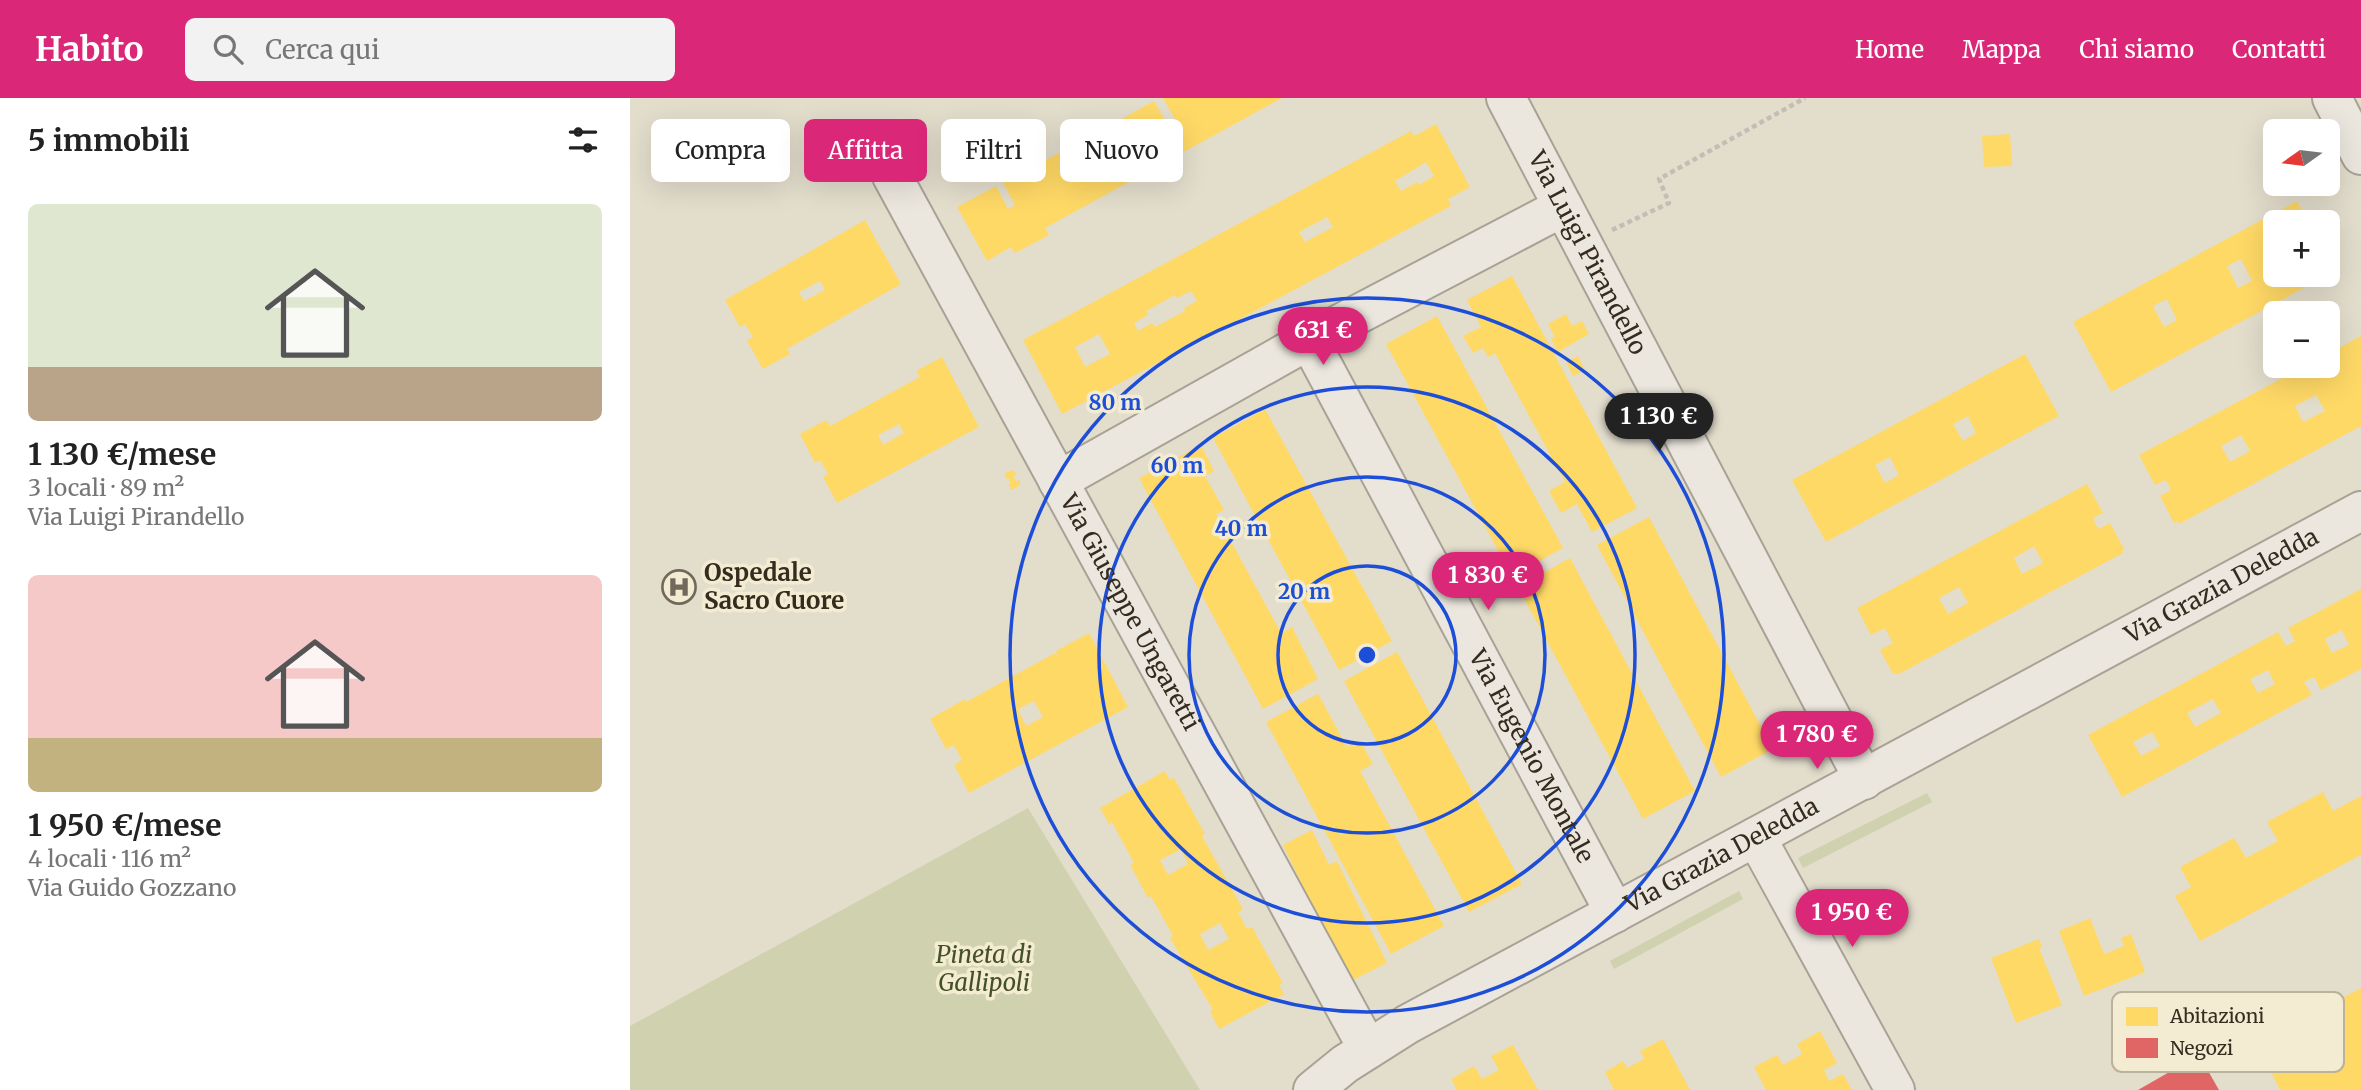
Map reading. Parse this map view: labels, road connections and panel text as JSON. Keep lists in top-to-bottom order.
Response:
{
  "streets": {
    "street": [
      "Via Luigi Pirandello",
      "Via Grazia Deledda",
      "Via Giuseppe Ungaretti",
      "Via Eugenio Montale"
    ]
  },
  "crossings": [
    ["Via Luigi Pirandello", "Via Grazia Deledda"],
    ["Via Grazia Deledda", "Via Giuseppe Ungaretti"],
    ["Via Grazia Deledda", "Via Eugenio Montale"]
  ],
  "parks": ["Pineta di Gallipoli"],
  "places": {
    "hospital": ["Ospedale Sacro Cuore"]
  },
  "legend": ["Abitazioni", "Negozi"],
  "north": "left",
  "page": {
    "header": "Habito",
    "search": "Cerca qui",
    "nav": [
      "Home",
      "Mappa",
      "Chi siamo",
      "Contatti"
    ],
    "heading": "5 immobili",
    "map_buttons": ["+", "−"],
    "chip": [
      "Compra",
      "Affitta",
      "Filtri",
      "Nuovo"
    ],
    "list": [
      {
        "name": "1 130 €/mese",
        "note": "3 locali · 89 m² · Via Luigi Pirandello"
      },
      {
        "name": "1 950 €/mese",
        "note": "4 locali · 116 m² · Via Guido Gozzano"
      }
    ],
    "price": [
      "631 €",
      "1 130 €",
      "1 830 €",
      "1 780 €",
      "1 950 €"
    ]
  },
  "rings": [
    "80 m",
    "60 m",
    "40 m",
    "20 m"
  ]
}
